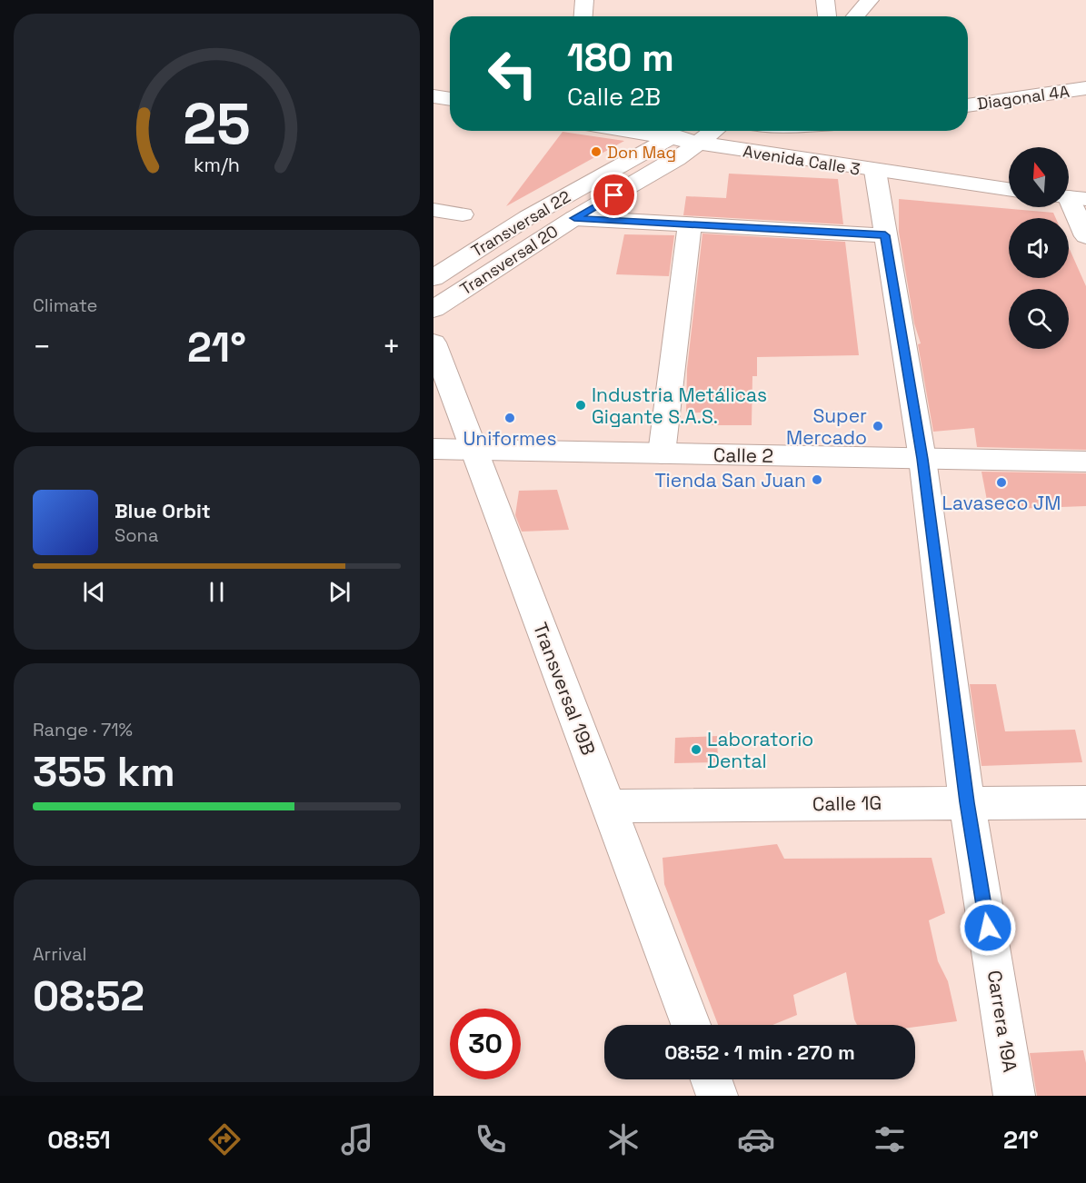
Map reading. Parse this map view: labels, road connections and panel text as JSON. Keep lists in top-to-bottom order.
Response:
{
  "streets": {
    "street": [
      "Diagonal 4A",
      "Avenida Calle 3",
      "Transversal 22",
      "Transversal 20",
      "Calle 2",
      "Transversal 19B",
      "Calle 1G",
      "Carrera 19A"
    ]
  },
  "crossings": [
    ["Avenida Calle 3", "Transversal 22"],
    ["Avenida Calle 3", "Transversal 20"],
    ["Avenida Calle 3", "Carrera 19A"],
    ["Calle 2", "Transversal 19B"],
    ["Calle 2", "Carrera 19A"],
    ["Transversal 19B", "Calle 1G"],
    ["Calle 1G", "Carrera 19A"]
  ],
  "places": [
    "Don Mag",
    "Industria Metálicas Gigante S.A.S.",
    "Uniformes",
    "Super Mercado",
    "Tienda San Juan",
    "Lavaseco JM",
    "Laboratorio Dental"
  ],
  "north": "top",
  "page": {
    "turn": ["180 m", "Calle 2B"],
    "tile": [
      "Climate",
      ["Range · 71%", "355 km"],
      ["Arrival", "08:52"]
    ],
    "heat": ["−", "21°", "+"],
    "song": ["Blue Orbit", "Sona"],
    "limit": "30",
    "trip": "08:52 · 1 min · 270 m",
    "tabs": ["08:51", "21°"],
    "gauge": ["25", "km/h"]
  }
}
